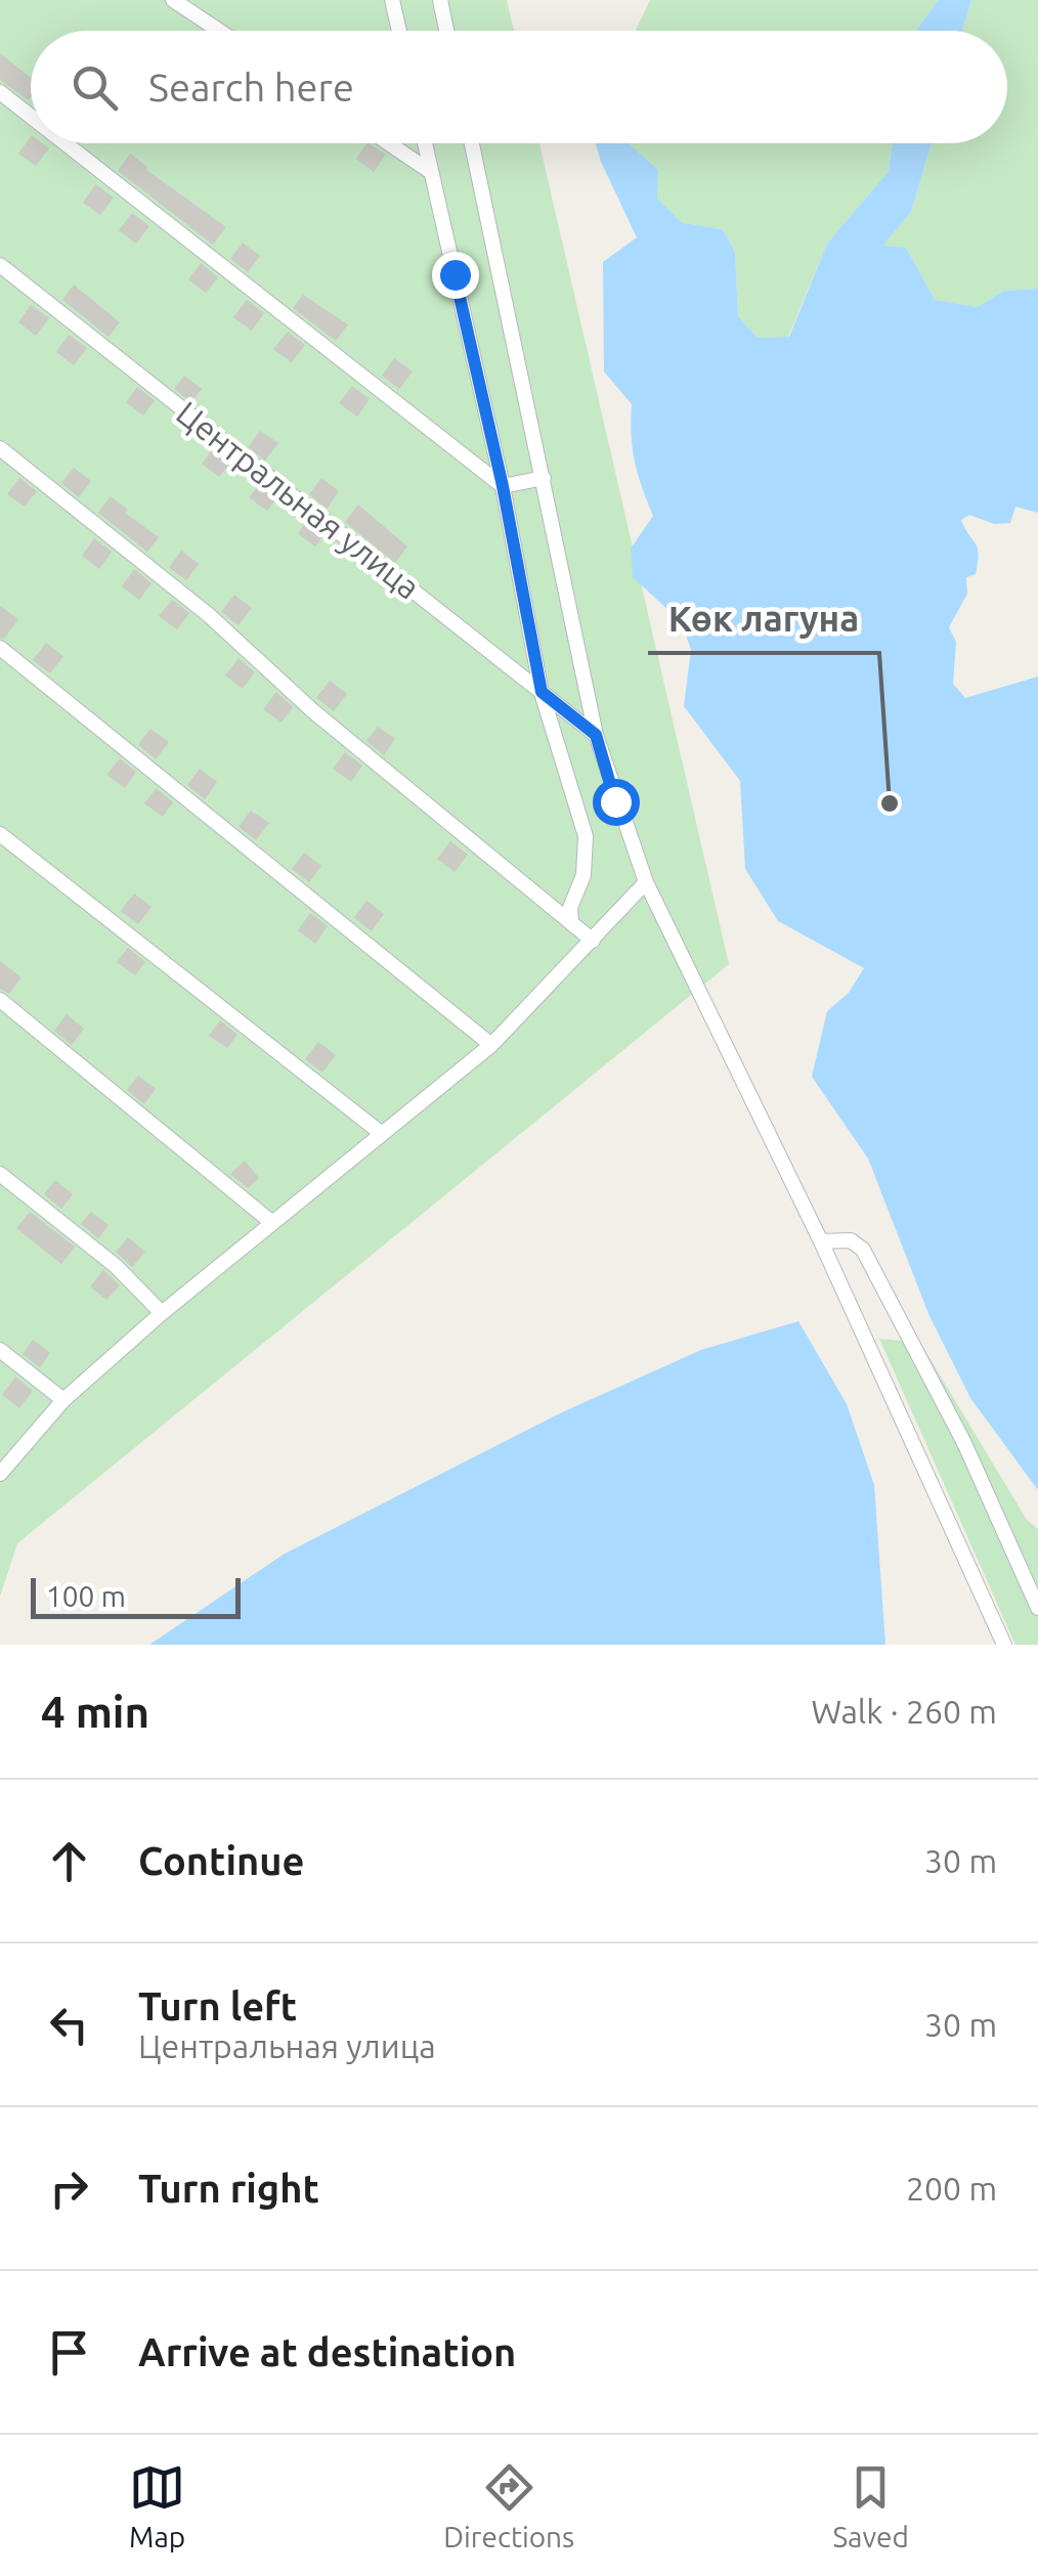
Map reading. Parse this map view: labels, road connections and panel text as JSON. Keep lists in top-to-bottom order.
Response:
{
  "streets": {
    "street": ["Центральная улица"]
  },
  "places": ["Көк лагуна"],
  "scale_bar": "100 m",
  "page": {
    "search": "Search here",
    "scale": "100 m",
    "heading": ["4 min", "Walk · 260 m"],
    "list": [
      ["Continue", "30 m"],
      ["Turn left", "Центральная улица", "30 m"],
      ["Turn right", "200 m"],
      "Arrive at destination"
    ],
    "nav": ["Map", "Directions", "Saved"]
  }
}
